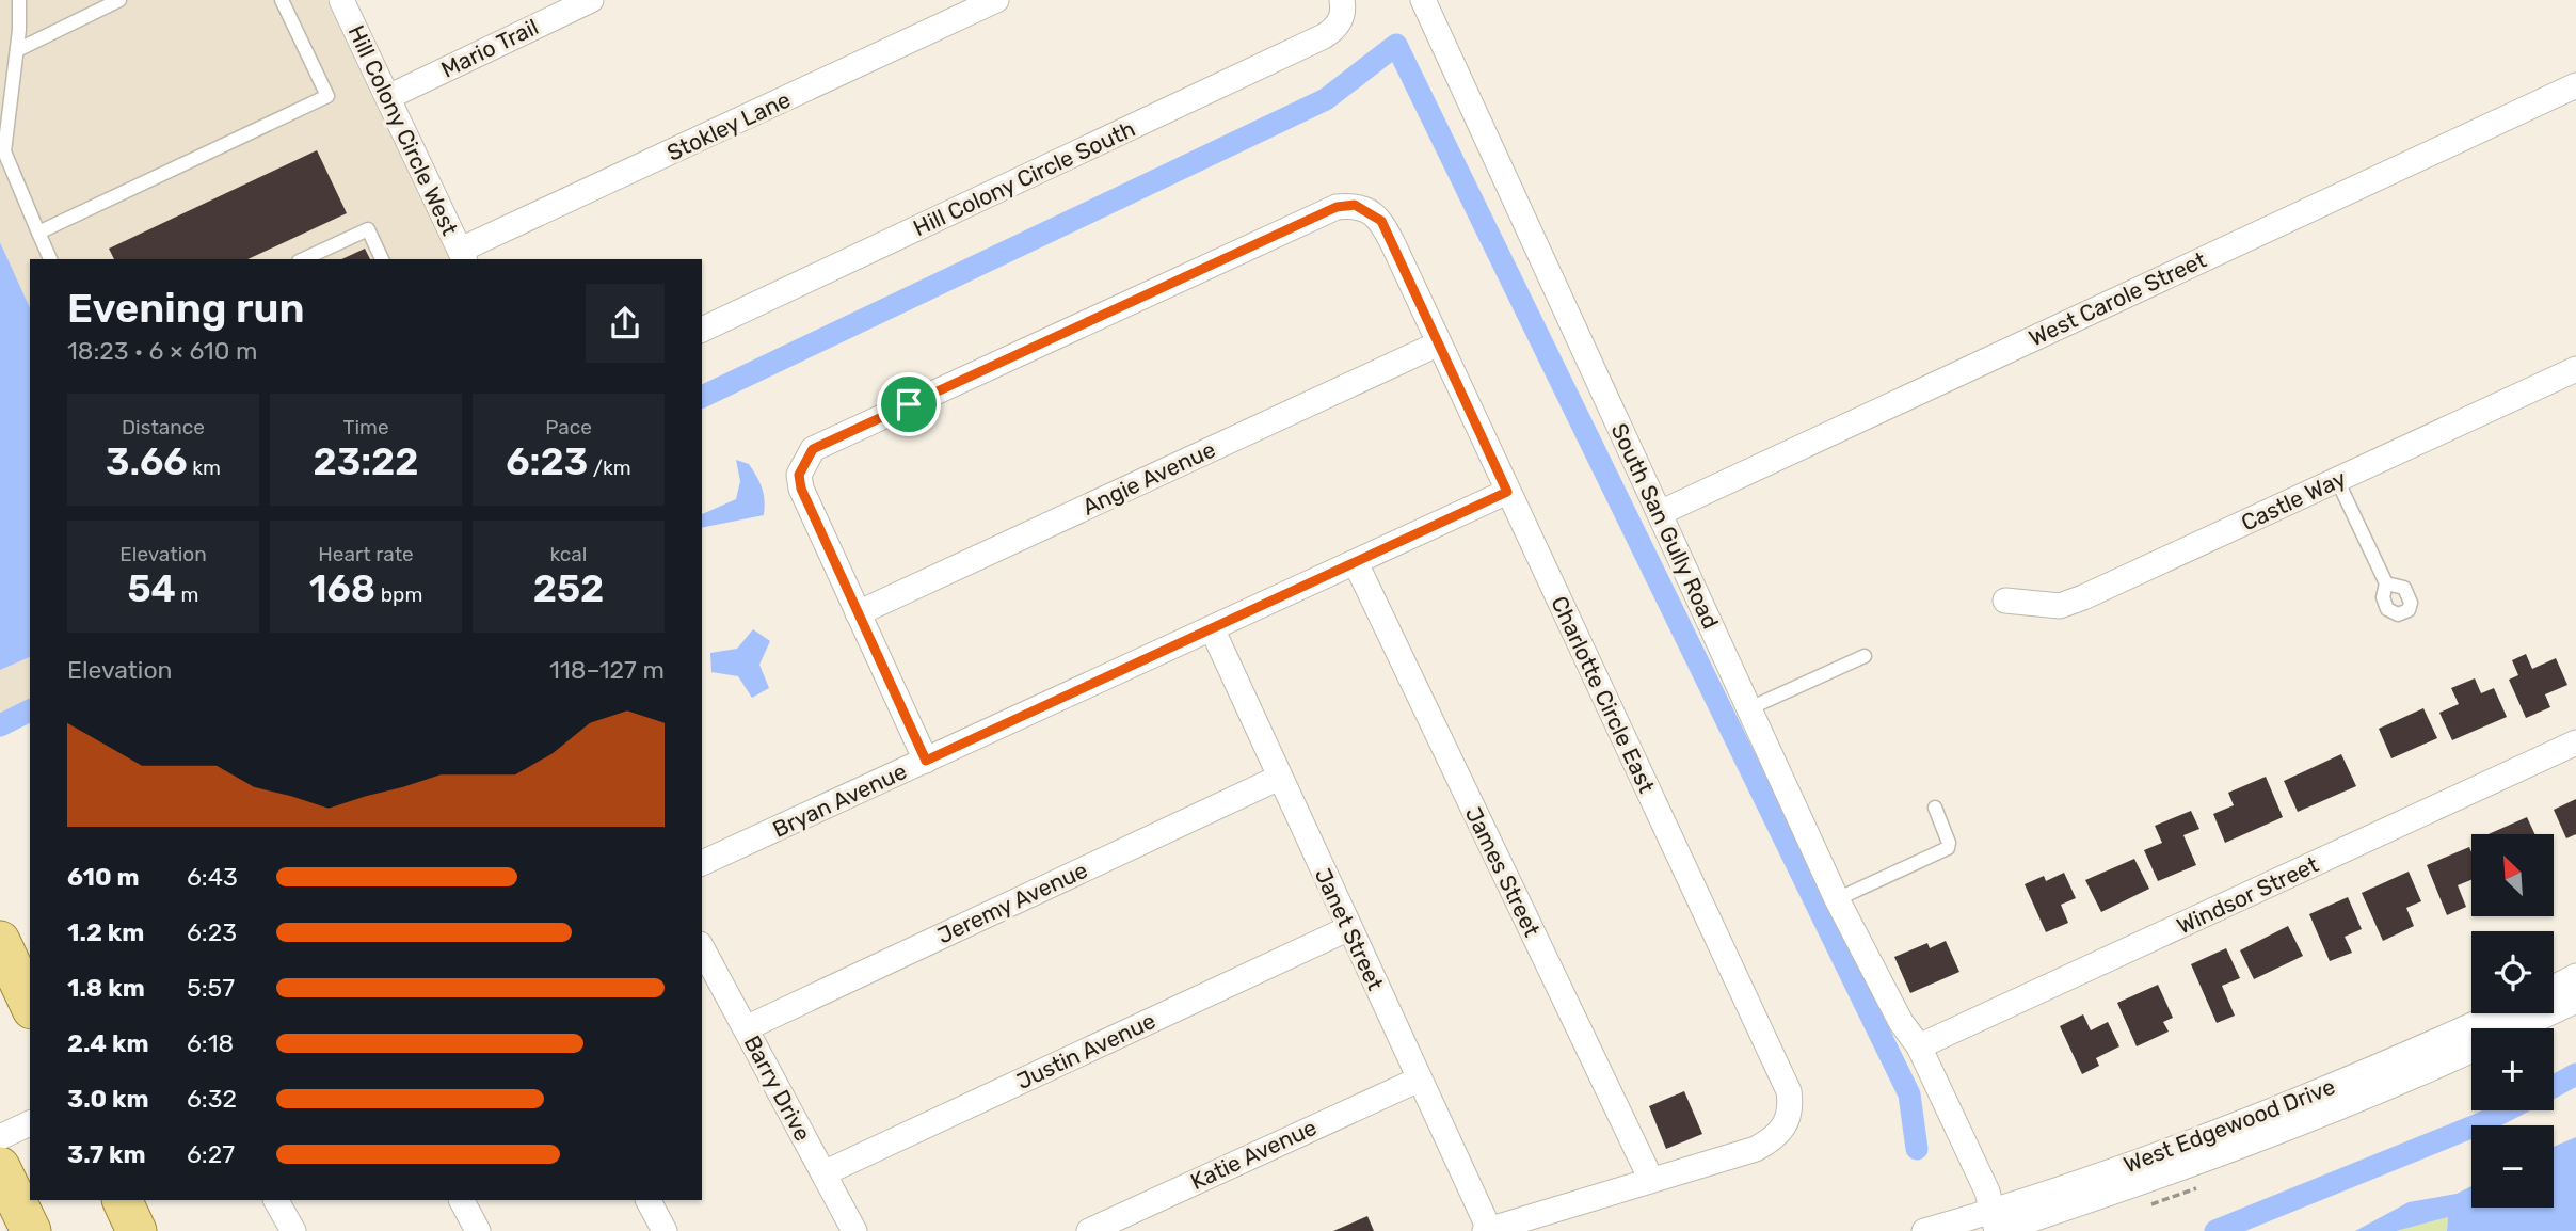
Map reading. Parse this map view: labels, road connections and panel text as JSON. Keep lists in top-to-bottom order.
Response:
{
  "streets": {
    "street": [
      "Mario Trail",
      "Stokley Lane",
      "Hill Colony Circle West",
      "Hill Colony Circle South",
      "West Carole Street",
      "Angie Avenue",
      "Castle Way",
      "South San Gully Road",
      "Charlotte Circle East",
      "Bryan Avenue",
      "James Street",
      "Windsor Street",
      "Jeremy Avenue",
      "Janet Street",
      "Justin Avenue",
      "Barry Drive",
      "West Edgewood Drive",
      "Katie Avenue"
    ]
  },
  "crossings": [
    ["Mario Trail", "Hill Colony Circle West"],
    ["Stokley Lane", "Hill Colony Circle West"],
    ["West Carole Street", "South San Gully Road"],
    ["Angie Avenue", "Charlotte Circle East"],
    ["South San Gully Road", "Windsor Street"],
    ["South San Gully Road", "West Edgewood Drive"],
    ["Charlotte Circle East", "Bryan Avenue"],
    ["Charlotte Circle East", "James Street"],
    ["Bryan Avenue", "James Street"],
    ["Bryan Avenue", "Janet Street"],
    ["Jeremy Avenue", "Janet Street"],
    ["Jeremy Avenue", "Barry Drive"],
    ["Janet Street", "Justin Avenue"],
    ["Janet Street", "Katie Avenue"],
    ["Justin Avenue", "Barry Drive"]
  ],
  "north": "top left",
  "page": {
    "heading": ["Evening run", "18:23 · 6 × 610 m"],
    "stats": [
      ["Distance", "3.66 km"],
      ["Time", "23:22"],
      ["Pace", "6:23 /km"],
      ["Elevation", "54 m"],
      ["Heart rate", "168 bpm"],
      ["kcal", "252"]
    ],
    "chart": ["Elevation", "118–127 m"],
    "map_buttons": ["+", "−"],
    "list": [
      {
        "name": "610 m",
        "note": "6:43"
      },
      {
        "name": "1.2 km",
        "note": "6:23"
      },
      {
        "name": "1.8 km",
        "note": "5:57"
      },
      {
        "name": "2.4 km",
        "note": "6:18"
      },
      {
        "name": "3.0 km",
        "note": "6:32"
      },
      {
        "name": "3.7 km",
        "note": "6:27"
      }
    ]
  }
}
